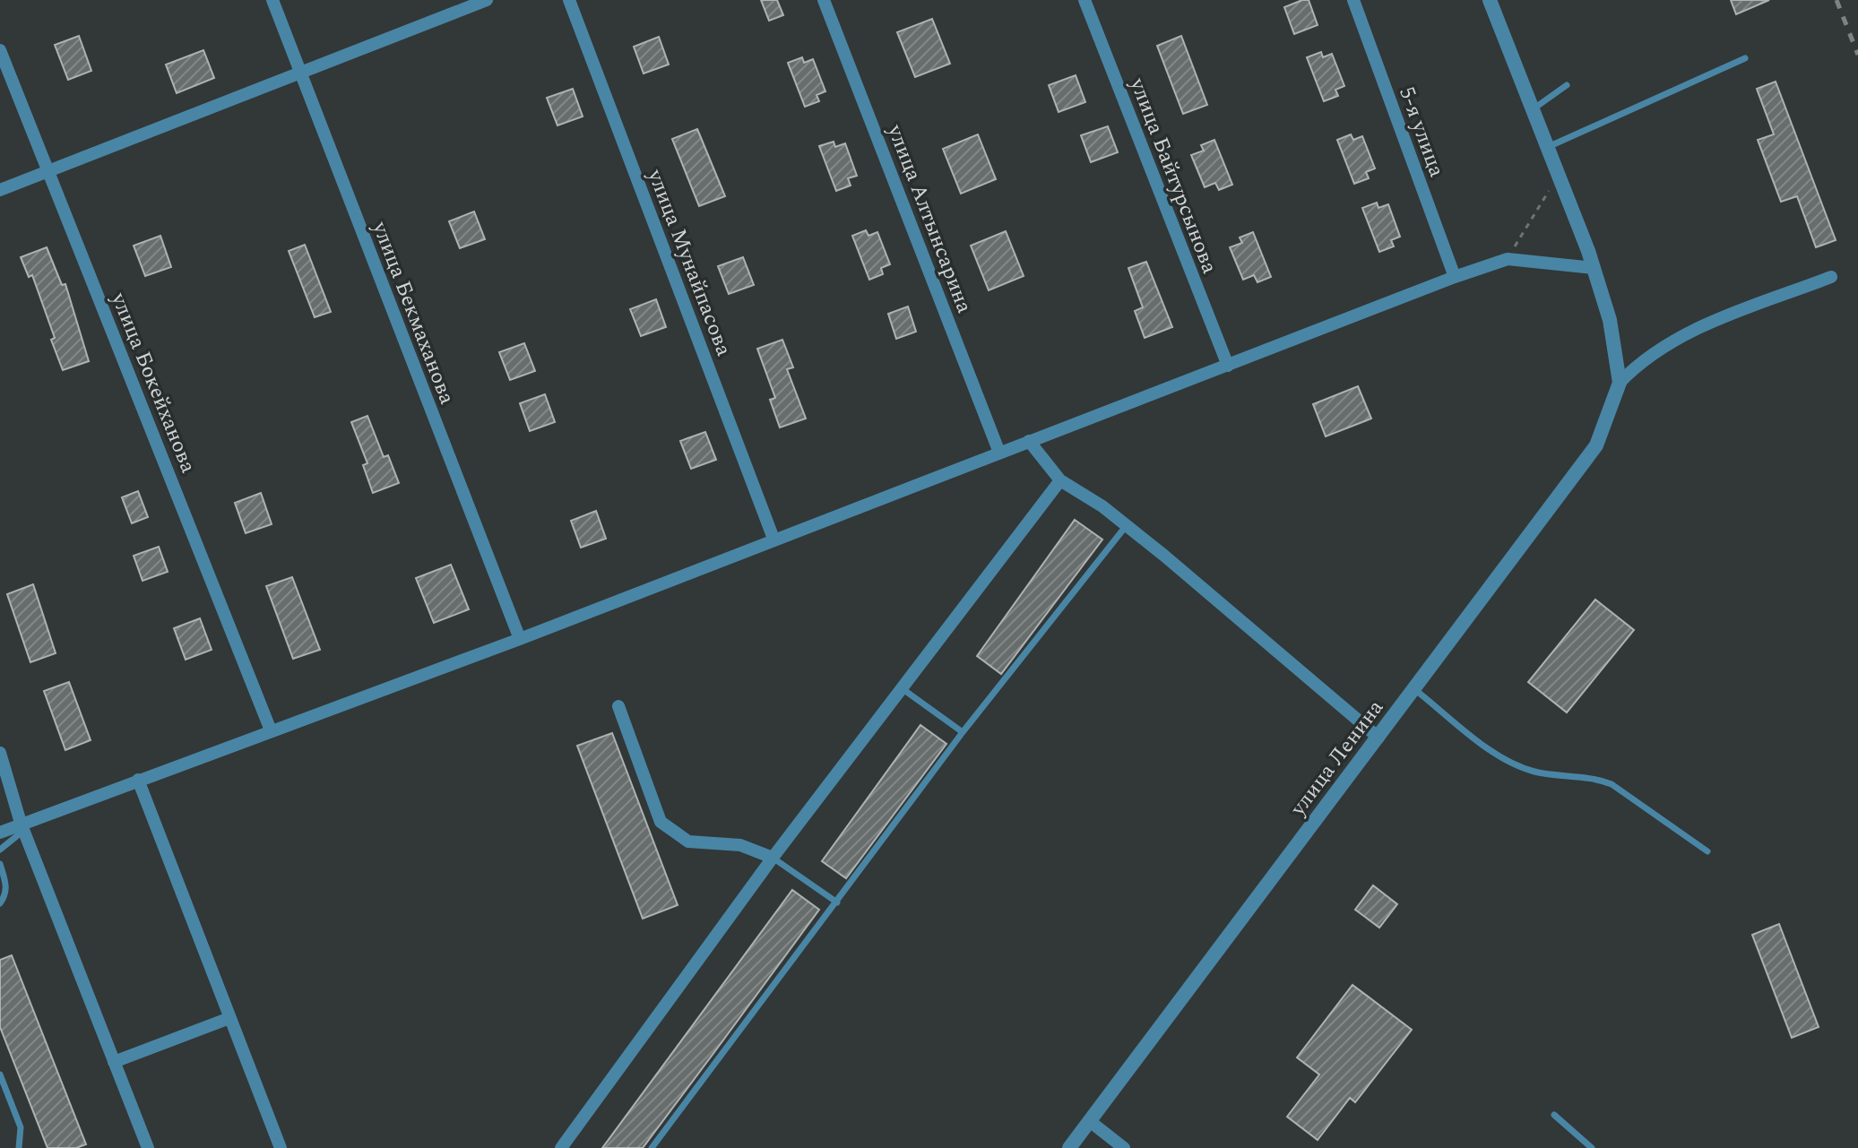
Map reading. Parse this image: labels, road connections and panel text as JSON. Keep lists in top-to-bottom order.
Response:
{
  "streets": {
    "street": [
      "5-я улица",
      "улица Байтурсынова",
      "улица Алтынсарина",
      "улица Мунайпасова",
      "улица Бекмаханова",
      "улица Бокейханова",
      "улица Ленина"
    ]
  }
}
